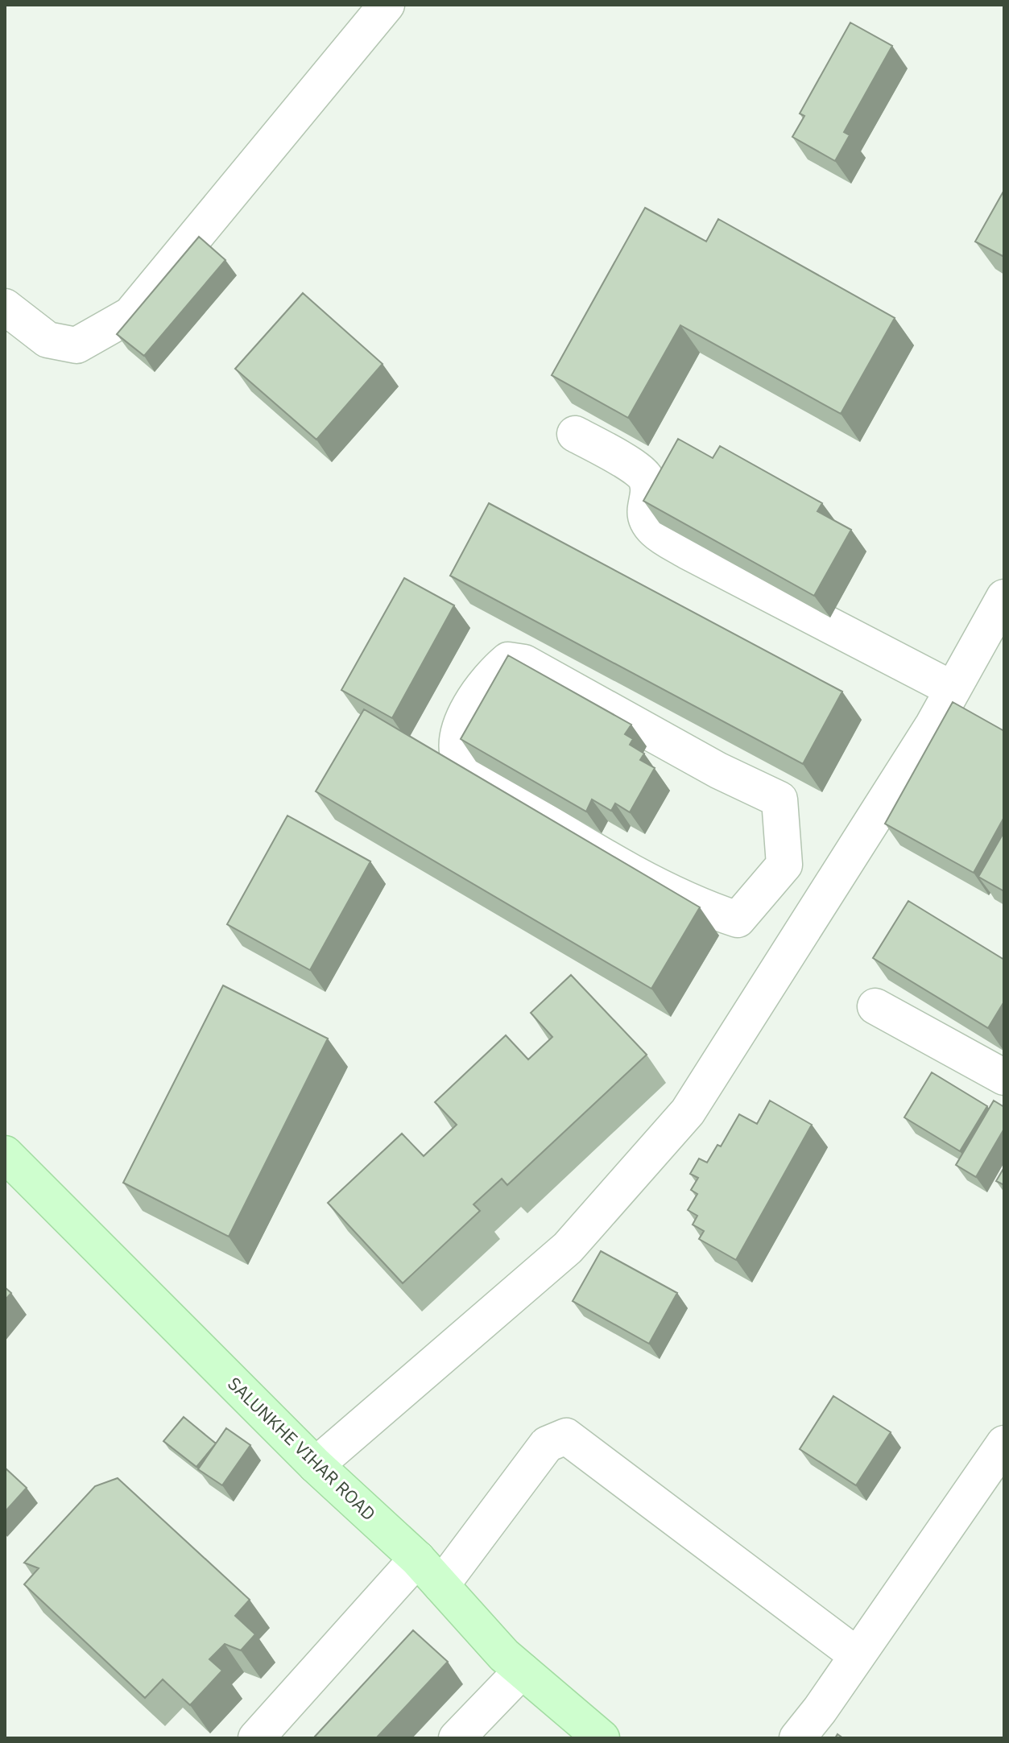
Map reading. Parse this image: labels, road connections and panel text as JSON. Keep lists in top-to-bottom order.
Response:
{
  "streets": {
    "street": ["SALUNKHE VIHAR ROAD"]
  }
}
